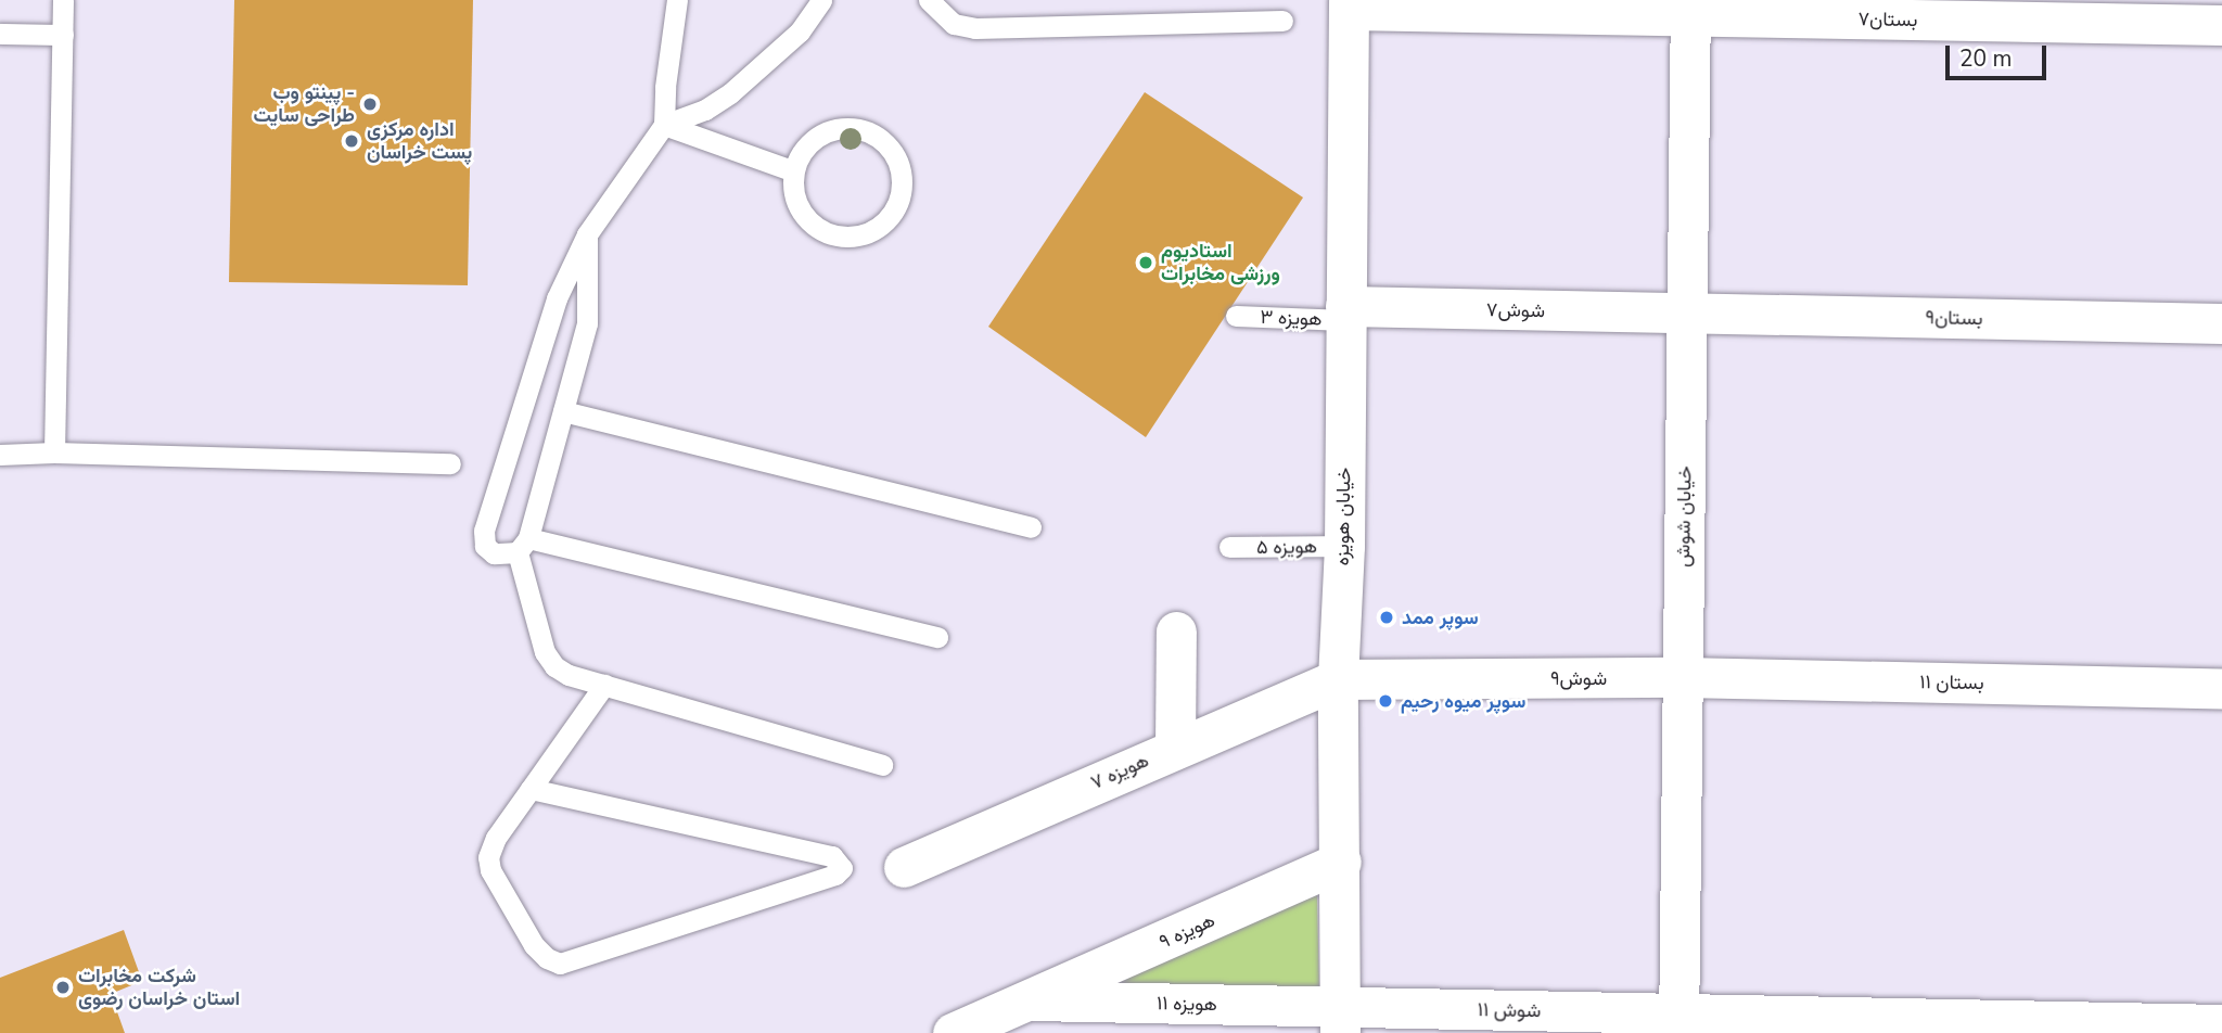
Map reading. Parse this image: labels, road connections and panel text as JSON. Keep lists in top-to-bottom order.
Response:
{
  "streets": {
    "street": [
      "بستان۷",
      "شوش۷",
      "بستان۹",
      "خیابان هویزه",
      "خیابان شوش",
      "شوش۹",
      "بستان ۱۱",
      "هویزه ۷",
      "هویزه ۹",
      "هویزه ۱۱",
      "شوش ۱۱"
    ],
    "lane": ["هویزه ۳", "هویزه ۵"]
  },
  "crossings": [
    ["بستان۷", "خیابان هویزه"],
    ["بستان۷", "خیابان شوش"],
    ["شوش۷", "هویزه ۳"],
    ["شوش۷", "بستان۹"],
    ["شوش۷", "خیابان هویزه"],
    ["شوش۷", "خیابان شوش"],
    ["هویزه ۳", "خیابان هویزه"],
    ["بستان۹", "خیابان شوش"],
    ["خیابان هویزه", "هویزه ۵"],
    ["خیابان هویزه", "شوش۹"],
    ["خیابان هویزه", "هویزه ۷"],
    ["خیابان هویزه", "هویزه ۹"],
    ["خیابان هویزه", "هویزه ۱۱"],
    ["خیابان هویزه", "شوش ۱۱"],
    ["خیابان شوش", "شوش۹"],
    ["خیابان شوش", "بستان ۱۱"],
    ["خیابان شوش", "شوش ۱۱"],
    ["شوش۹", "بستان ۱۱"],
    ["شوش۹", "هویزه ۷"],
    ["هویزه ۹", "هویزه ۱۱"],
    ["هویزه ۱۱", "شوش ۱۱"]
  ],
  "places": [
    "پینتو وب - طراحی سایت",
    "اداره مرکزی پست خراسان",
    "استادیوم ورزشی مخابرات",
    "سوپر ممد",
    "سوپر میوه رحیم",
    "شرکت مخابرات استان خراسان رضوی"
  ],
  "scale_bar": "20 m"
}
